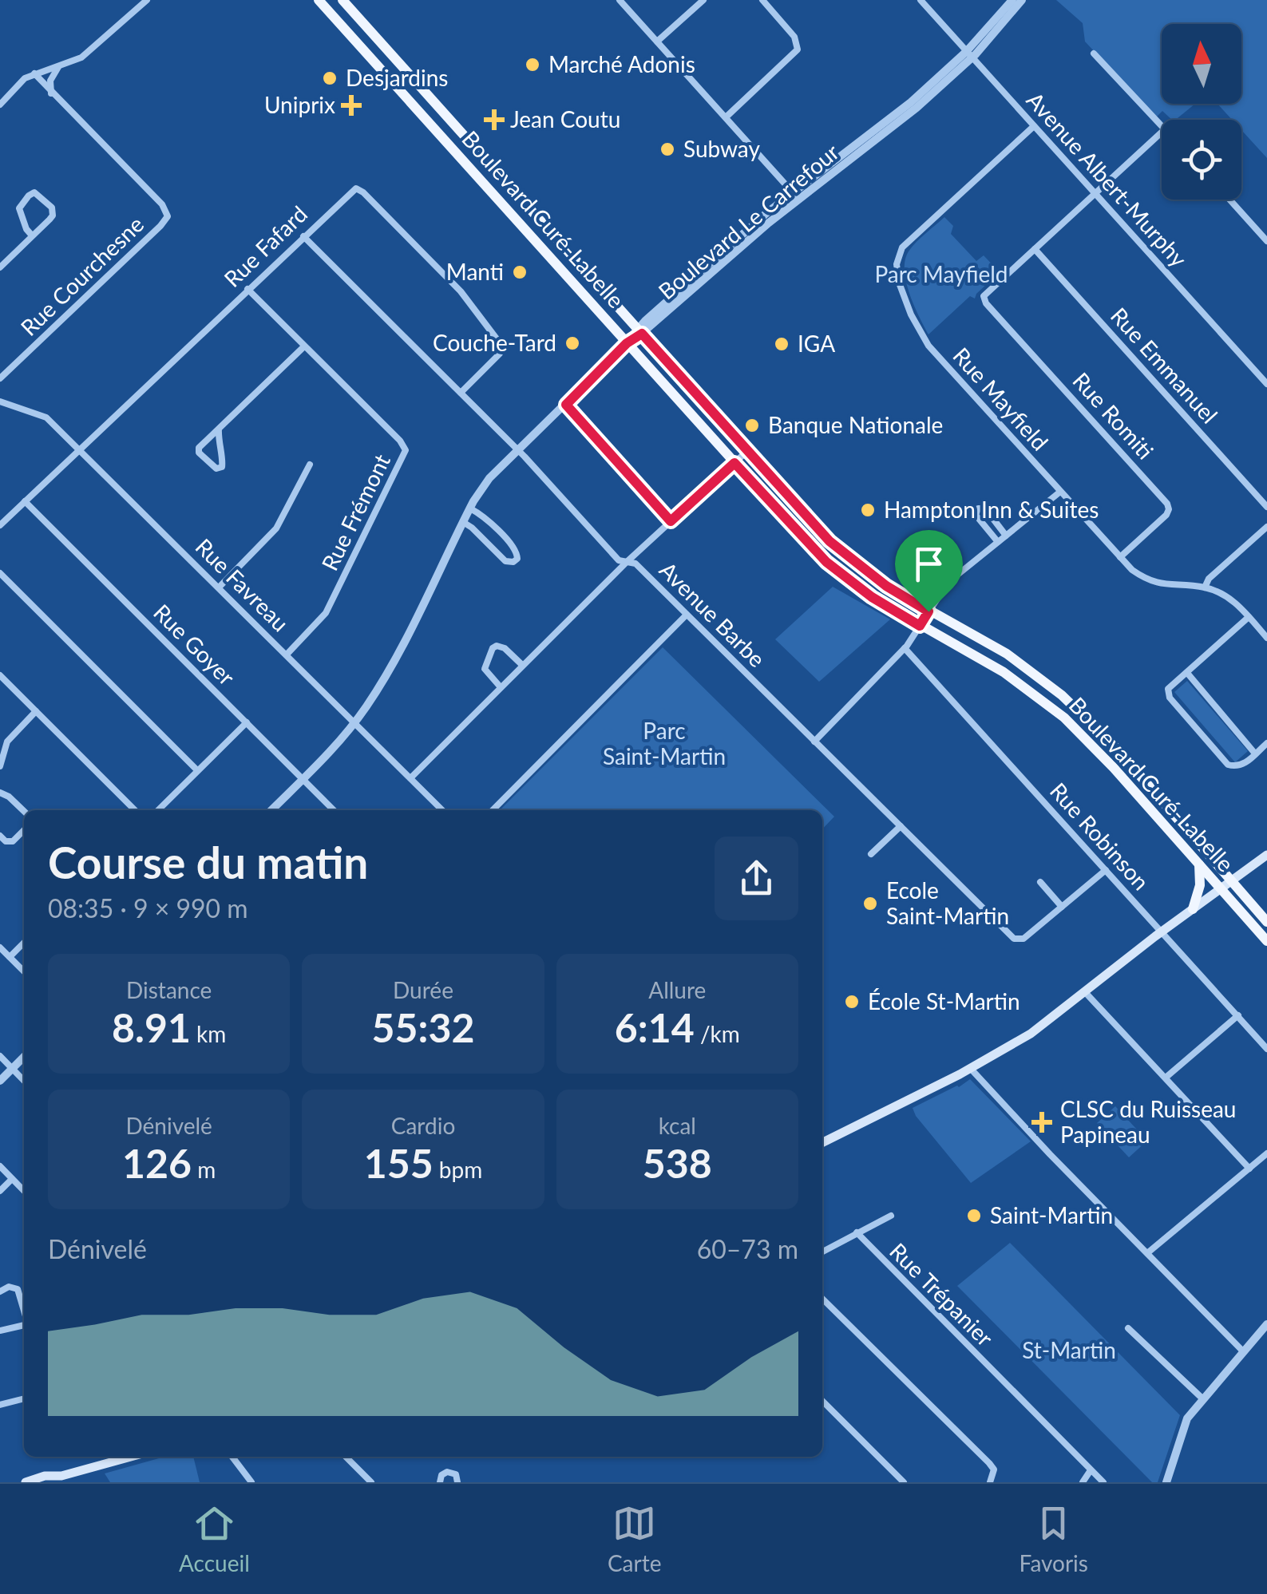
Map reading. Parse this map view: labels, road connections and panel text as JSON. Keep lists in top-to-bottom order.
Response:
{
  "streets": {
    "main road": ["Boulevard Curé-Labelle"],
    "street": [
      "Avenue Albert-Murphy",
      "Boulevard Le Carrefour",
      "Rue Fafard",
      "Rue Courchesne",
      "Rue Emmanuel",
      "Rue Mayfield",
      "Rue Romiti",
      "Rue Frémont",
      "Rue Favreau",
      "Avenue Barbe",
      "Rue Goyer",
      "Rue Robinson",
      "Rue Trépanier"
    ]
  },
  "crossings": [
    ["Avenue Albert-Murphy", "Boulevard Le Carrefour"],
    ["Avenue Albert-Murphy", "Rue Mayfield"],
    ["Boulevard Curé-Labelle", "Boulevard Le Carrefour"],
    ["Boulevard Le Carrefour", "Rue Favreau"],
    ["Boulevard Le Carrefour", "Avenue Barbe"],
    ["Boulevard Le Carrefour", "Rue Goyer"],
    ["Rue Fafard", "Rue Frémont"],
    ["Rue Fafard", "Rue Favreau"],
    ["Rue Fafard", "Avenue Barbe"],
    ["Rue Fafard", "Rue Goyer"],
    ["Rue Emmanuel", "Rue Romiti"],
    ["Rue Mayfield", "Rue Romiti"],
    ["Rue Frémont", "Rue Favreau"],
    ["Avenue Barbe", "Rue Robinson"]
  ],
  "parks": ["Parc Mayfield", "Parc Saint-Martin", "St-Martin"],
  "places": {
    "other": [
      "Marché Adonis",
      "Desjardins",
      "Subway",
      "Manti",
      "Couche-Tard",
      "IGA",
      "Banque Nationale",
      "Hampton Inn & Suites",
      "Ecole Saint-Martin",
      "École St-Martin",
      "Saint-Martin"
    ],
    "health": ["Uniprix", "Jean Coutu", "CLSC du Ruisseau Papineau"]
  },
  "north": "top",
  "page": {
    "heading": ["Course du matin", "08:35 · 9 × 990 m"],
    "stats": [
      ["Distance", "8.91 km"],
      ["Durée", "55:32"],
      ["Allure", "6:14 /km"],
      ["Dénivelé", "126 m"],
      ["Cardio", "155 bpm"],
      ["kcal", "538"]
    ],
    "chart": ["Dénivelé", "60–73 m"],
    "tabs": ["Accueil", "Carte", "Favoris"]
  }
}
